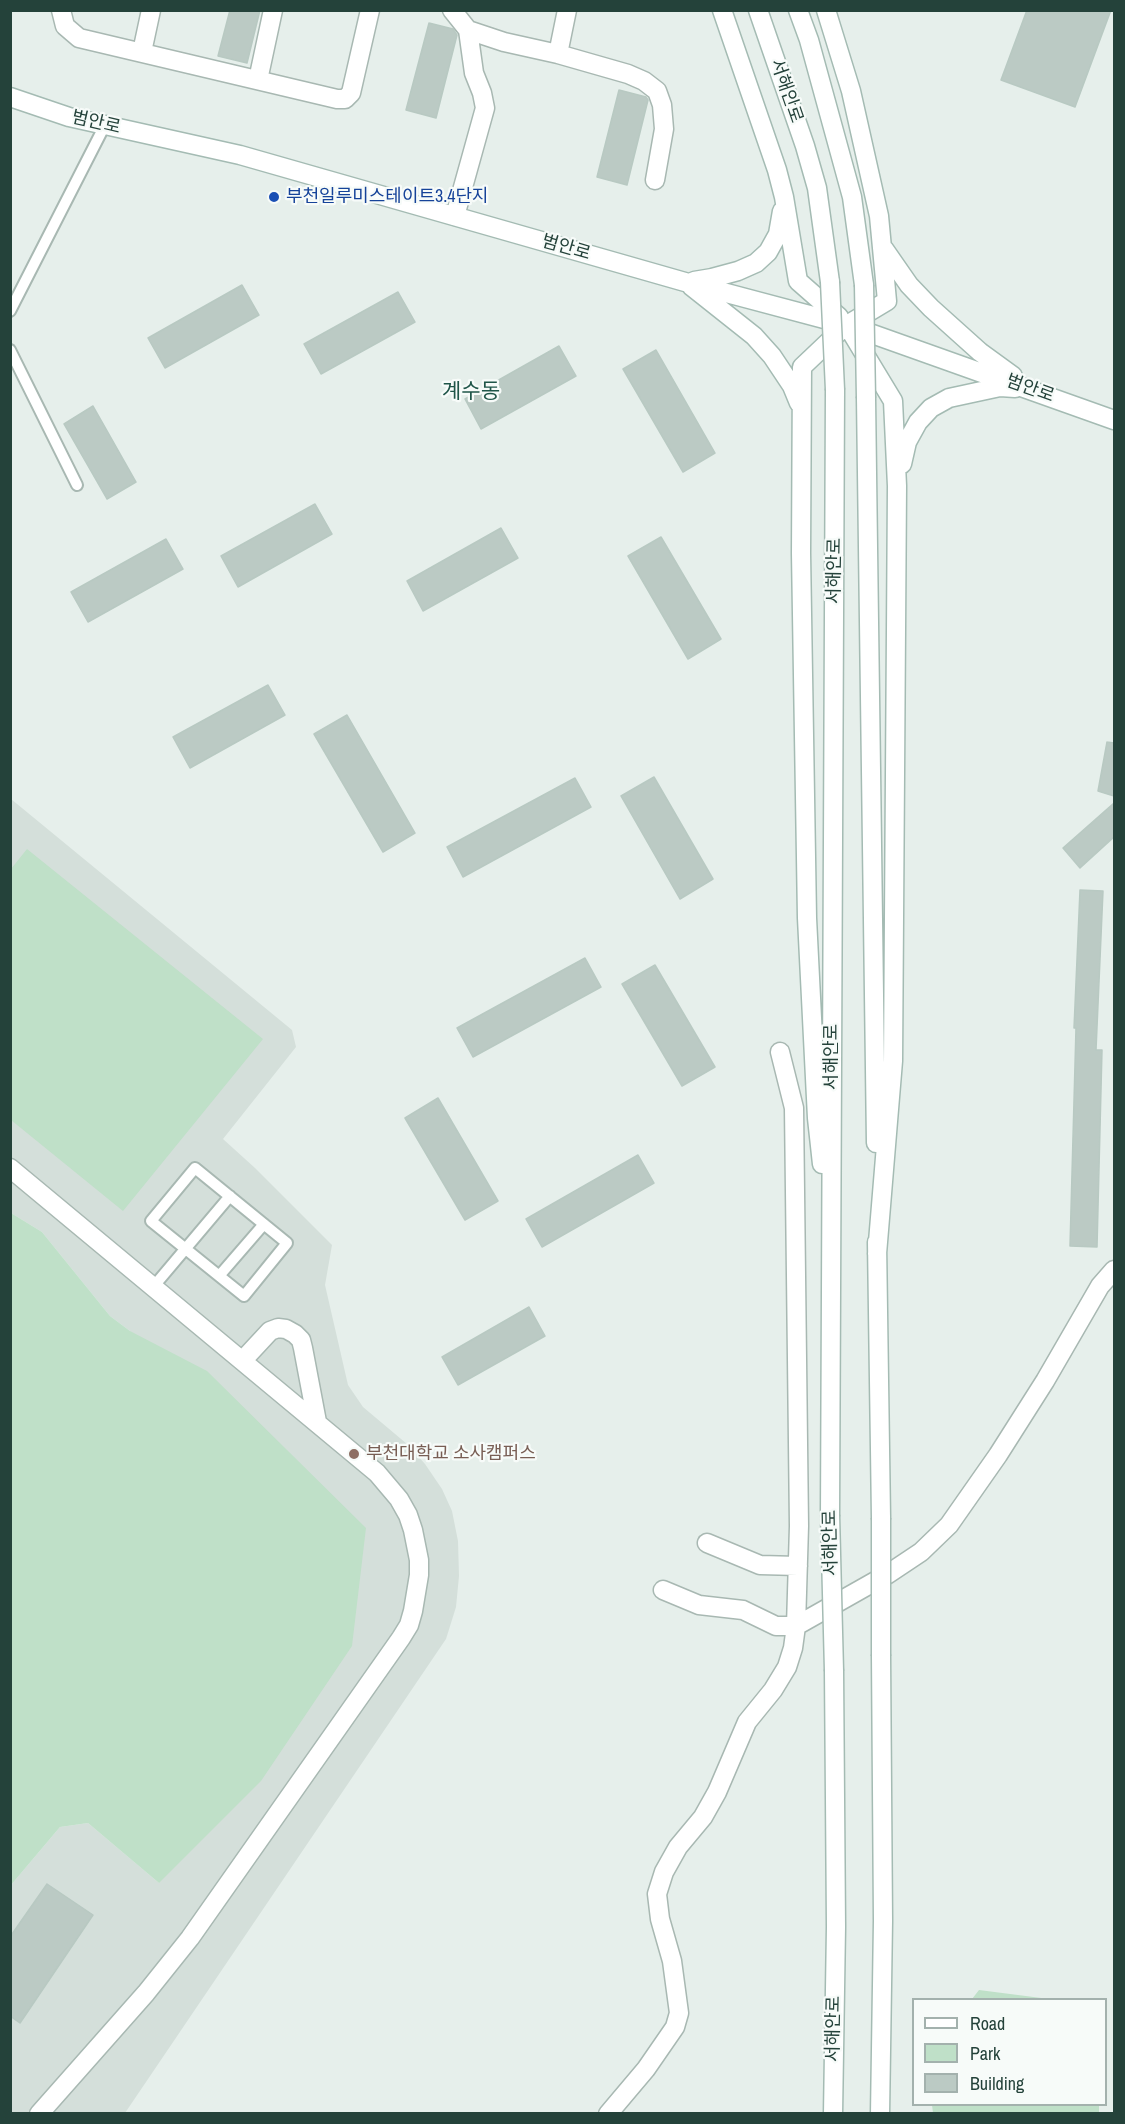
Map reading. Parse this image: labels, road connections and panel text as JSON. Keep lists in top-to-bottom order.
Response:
{
  "streets": {
    "main road": ["서해안로", "범안로"]
  },
  "districts": ["계수동"],
  "places": ["부천일루미스테이트3.4단지", "부천대학교 소사캠퍼스"],
  "legend": ["Road", "Park", "Building"]
}
